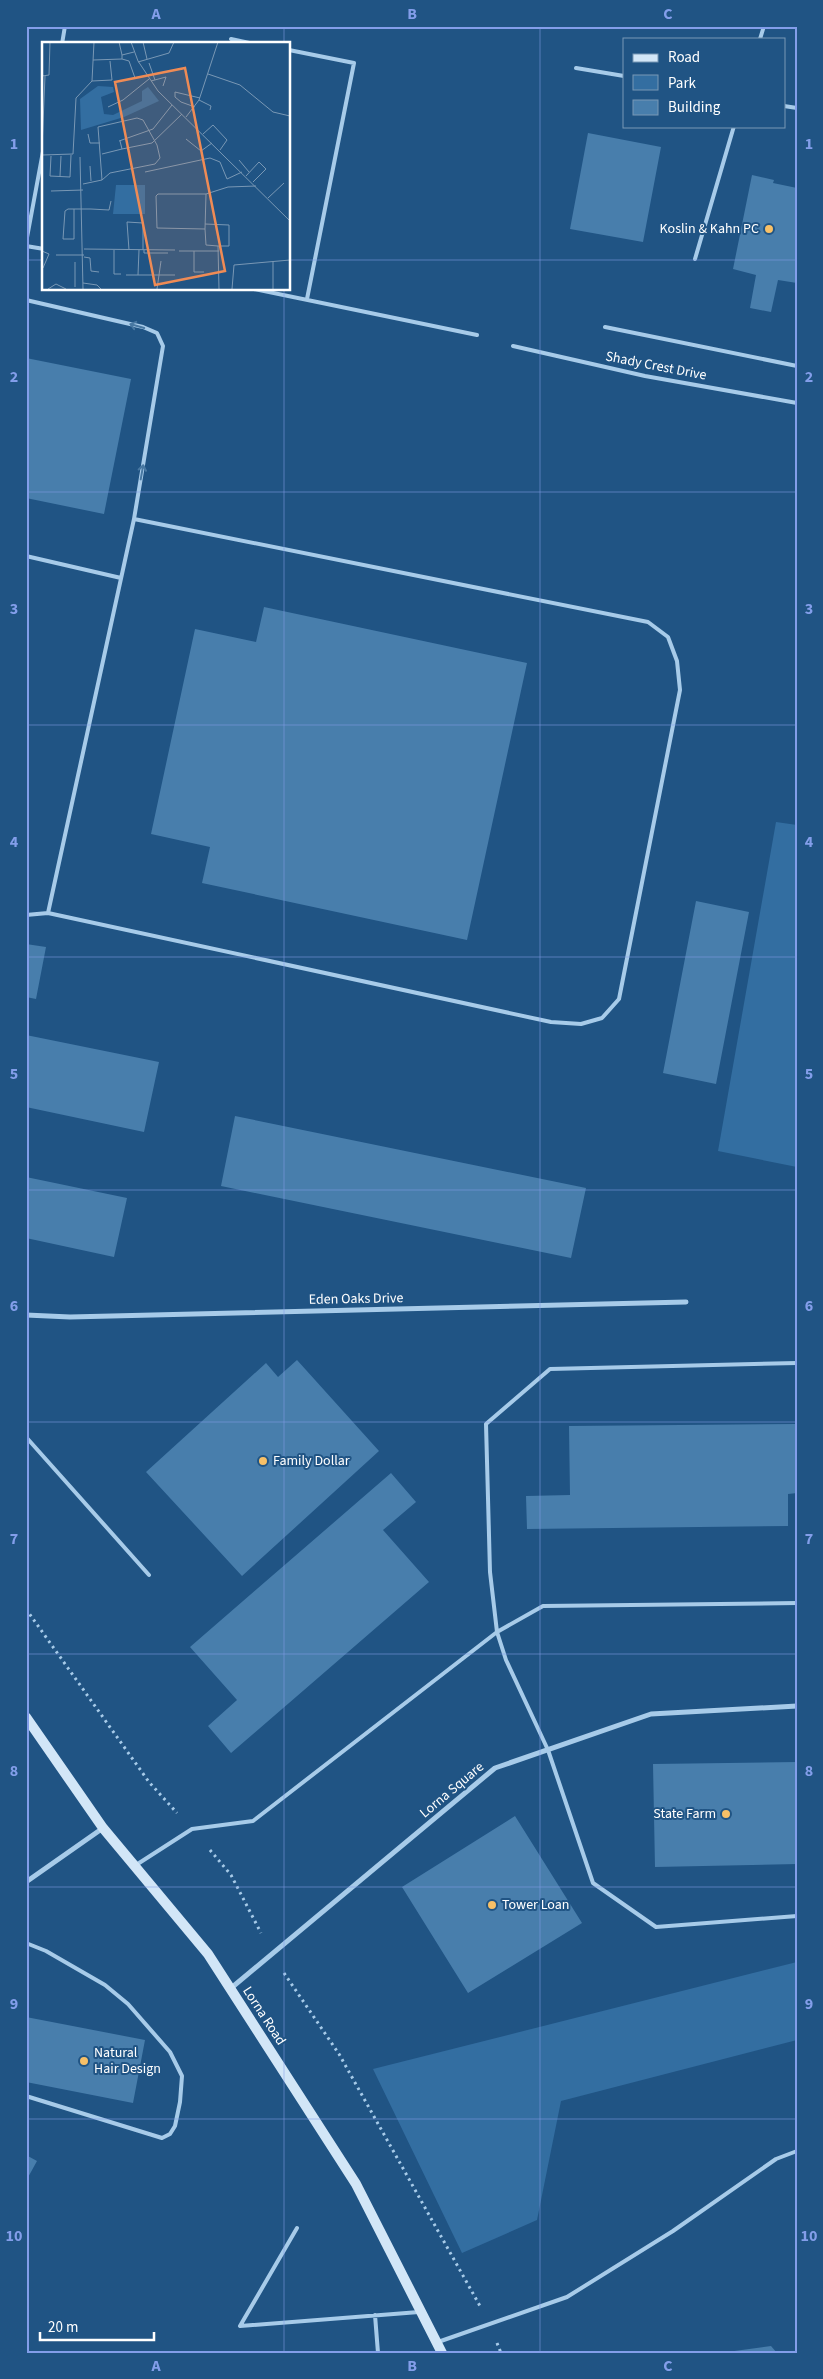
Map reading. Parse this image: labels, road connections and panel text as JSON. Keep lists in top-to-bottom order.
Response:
{
  "streets": {
    "street": ["Eden Oaks Drive", "Lorna Square", "Lorna Road"],
    "lane": ["Shady Crest Drive"]
  },
  "crossings": [
    ["Lorna Square", "Lorna Road"]
  ],
  "places": [
    "Koslin & Kahn PC",
    "Family Dollar",
    "State Farm",
    "Tower Loan",
    "Natural Hair Design"
  ],
  "legend": ["Road", "Park", "Building"],
  "scale_bar": "20 m",
  "grid": {
    "columns": ["A", "B", "C"],
    "rows": [
      "1",
      "2",
      "3",
      "4",
      "5",
      "6",
      "7",
      "8",
      "9",
      "10"
    ]
  }
}
